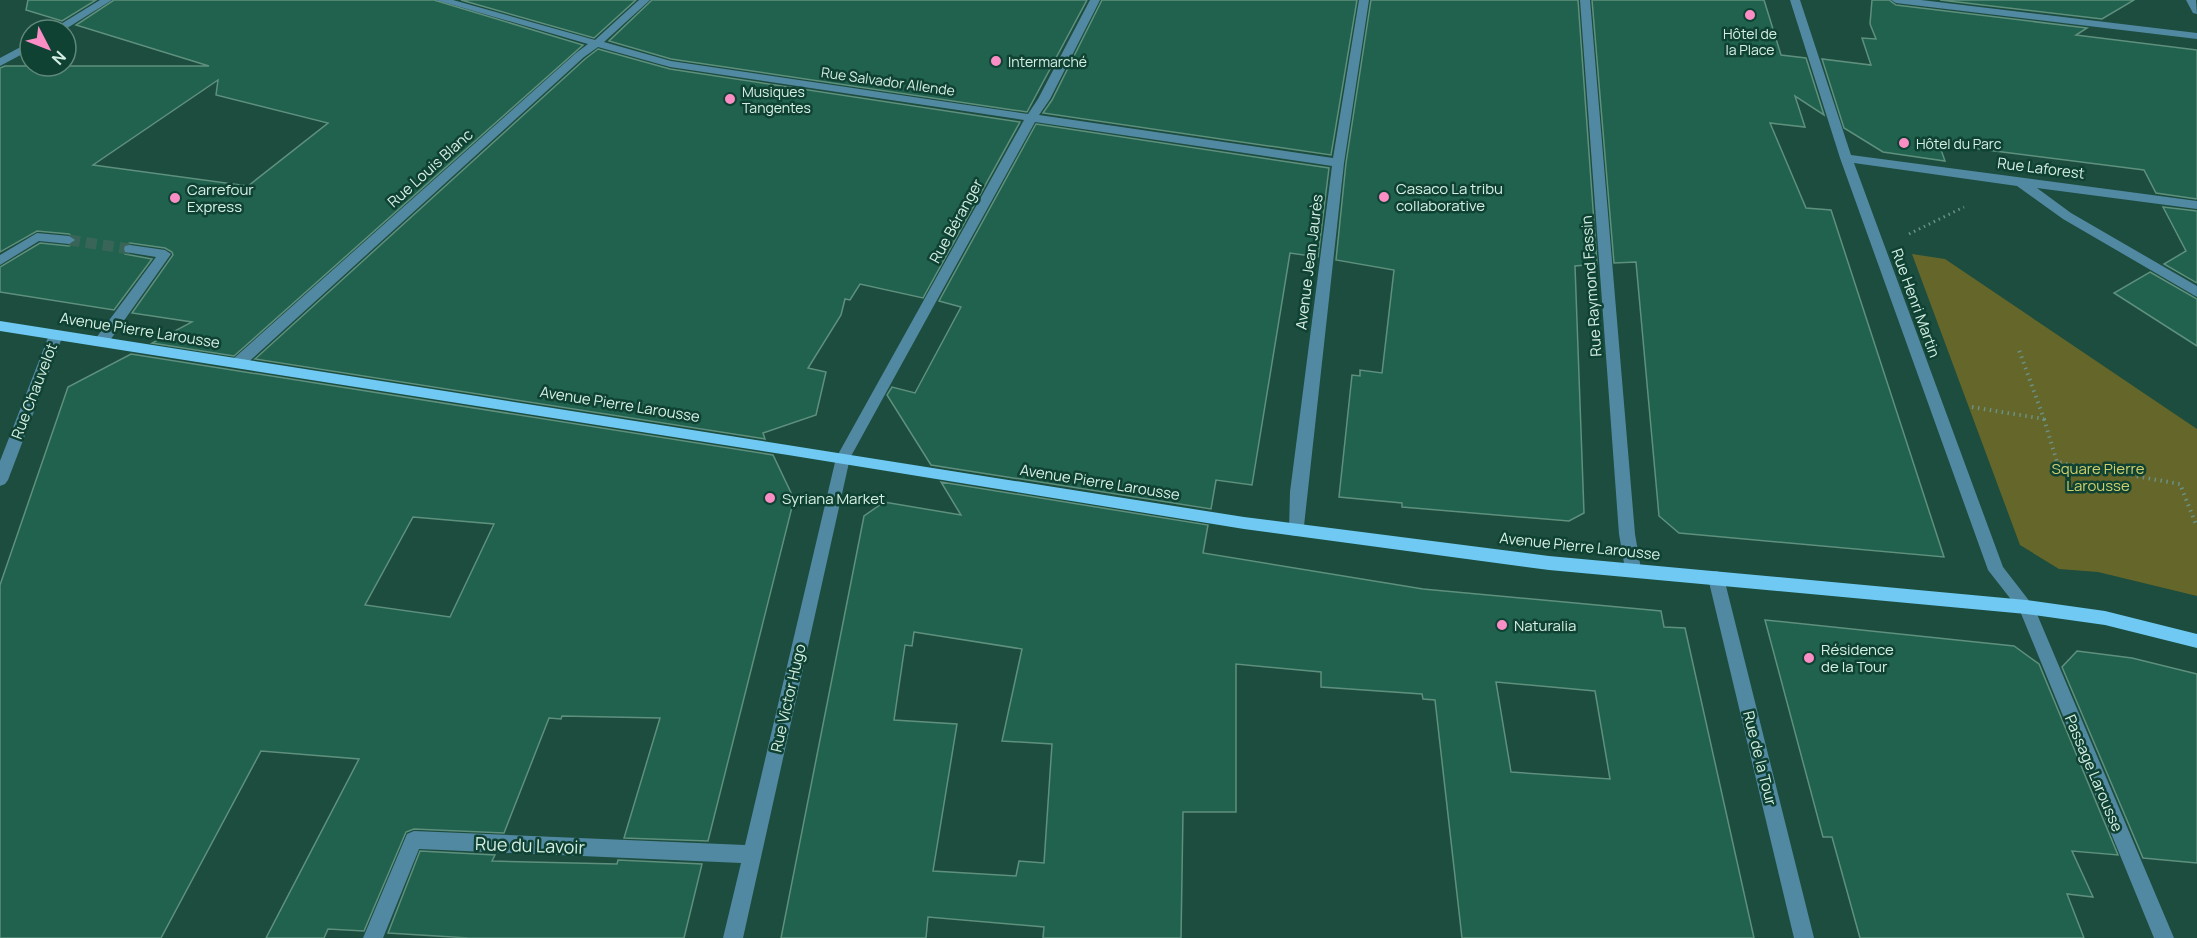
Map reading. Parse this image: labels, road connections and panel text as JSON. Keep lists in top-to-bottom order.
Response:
{
  "streets": {
    "main road": ["Avenue Pierre Larousse"],
    "street": [
      "Rue Salvador Allende",
      "Rue Louis Blanc",
      "Rue Laforest",
      "Rue Béranger",
      "Avenue Jean Jaurès",
      "Rue Raymond Fassin",
      "Rue Henri Martin",
      "Rue Chauvelot",
      "Rue Victor Hugo",
      "Rue de la Tour",
      "Passage Larousse",
      "Rue du Lavoir"
    ]
  },
  "crossings": [
    ["Rue Salvador Allende", "Rue Louis Blanc"],
    ["Rue Salvador Allende", "Rue Béranger"],
    ["Rue Salvador Allende", "Avenue Jean Jaurès"],
    ["Rue Louis Blanc", "Avenue Pierre Larousse"],
    ["Rue Laforest", "Rue Henri Martin"],
    ["Rue Béranger", "Avenue Pierre Larousse"],
    ["Rue Béranger", "Rue Victor Hugo"],
    ["Avenue Jean Jaurès", "Avenue Pierre Larousse"],
    ["Rue Raymond Fassin", "Avenue Pierre Larousse"],
    ["Rue Henri Martin", "Avenue Pierre Larousse"],
    ["Rue Henri Martin", "Passage Larousse"],
    ["Avenue Pierre Larousse", "Rue Chauvelot"],
    ["Avenue Pierre Larousse", "Rue Victor Hugo"],
    ["Avenue Pierre Larousse", "Rue de la Tour"],
    ["Avenue Pierre Larousse", "Passage Larousse"],
    ["Rue Victor Hugo", "Rue du Lavoir"]
  ],
  "parks": ["Square Pierre Larousse"],
  "places": [
    "Hôtel de la Place",
    "Intermarché",
    "Musiques Tangentes",
    "Hôtel du Parc",
    "Casaco La tribu collaborative",
    "Carrefour Express",
    "Syriana Market",
    "Naturalia",
    "Résidence de la Tour"
  ],
  "north": "bottom right"
}
